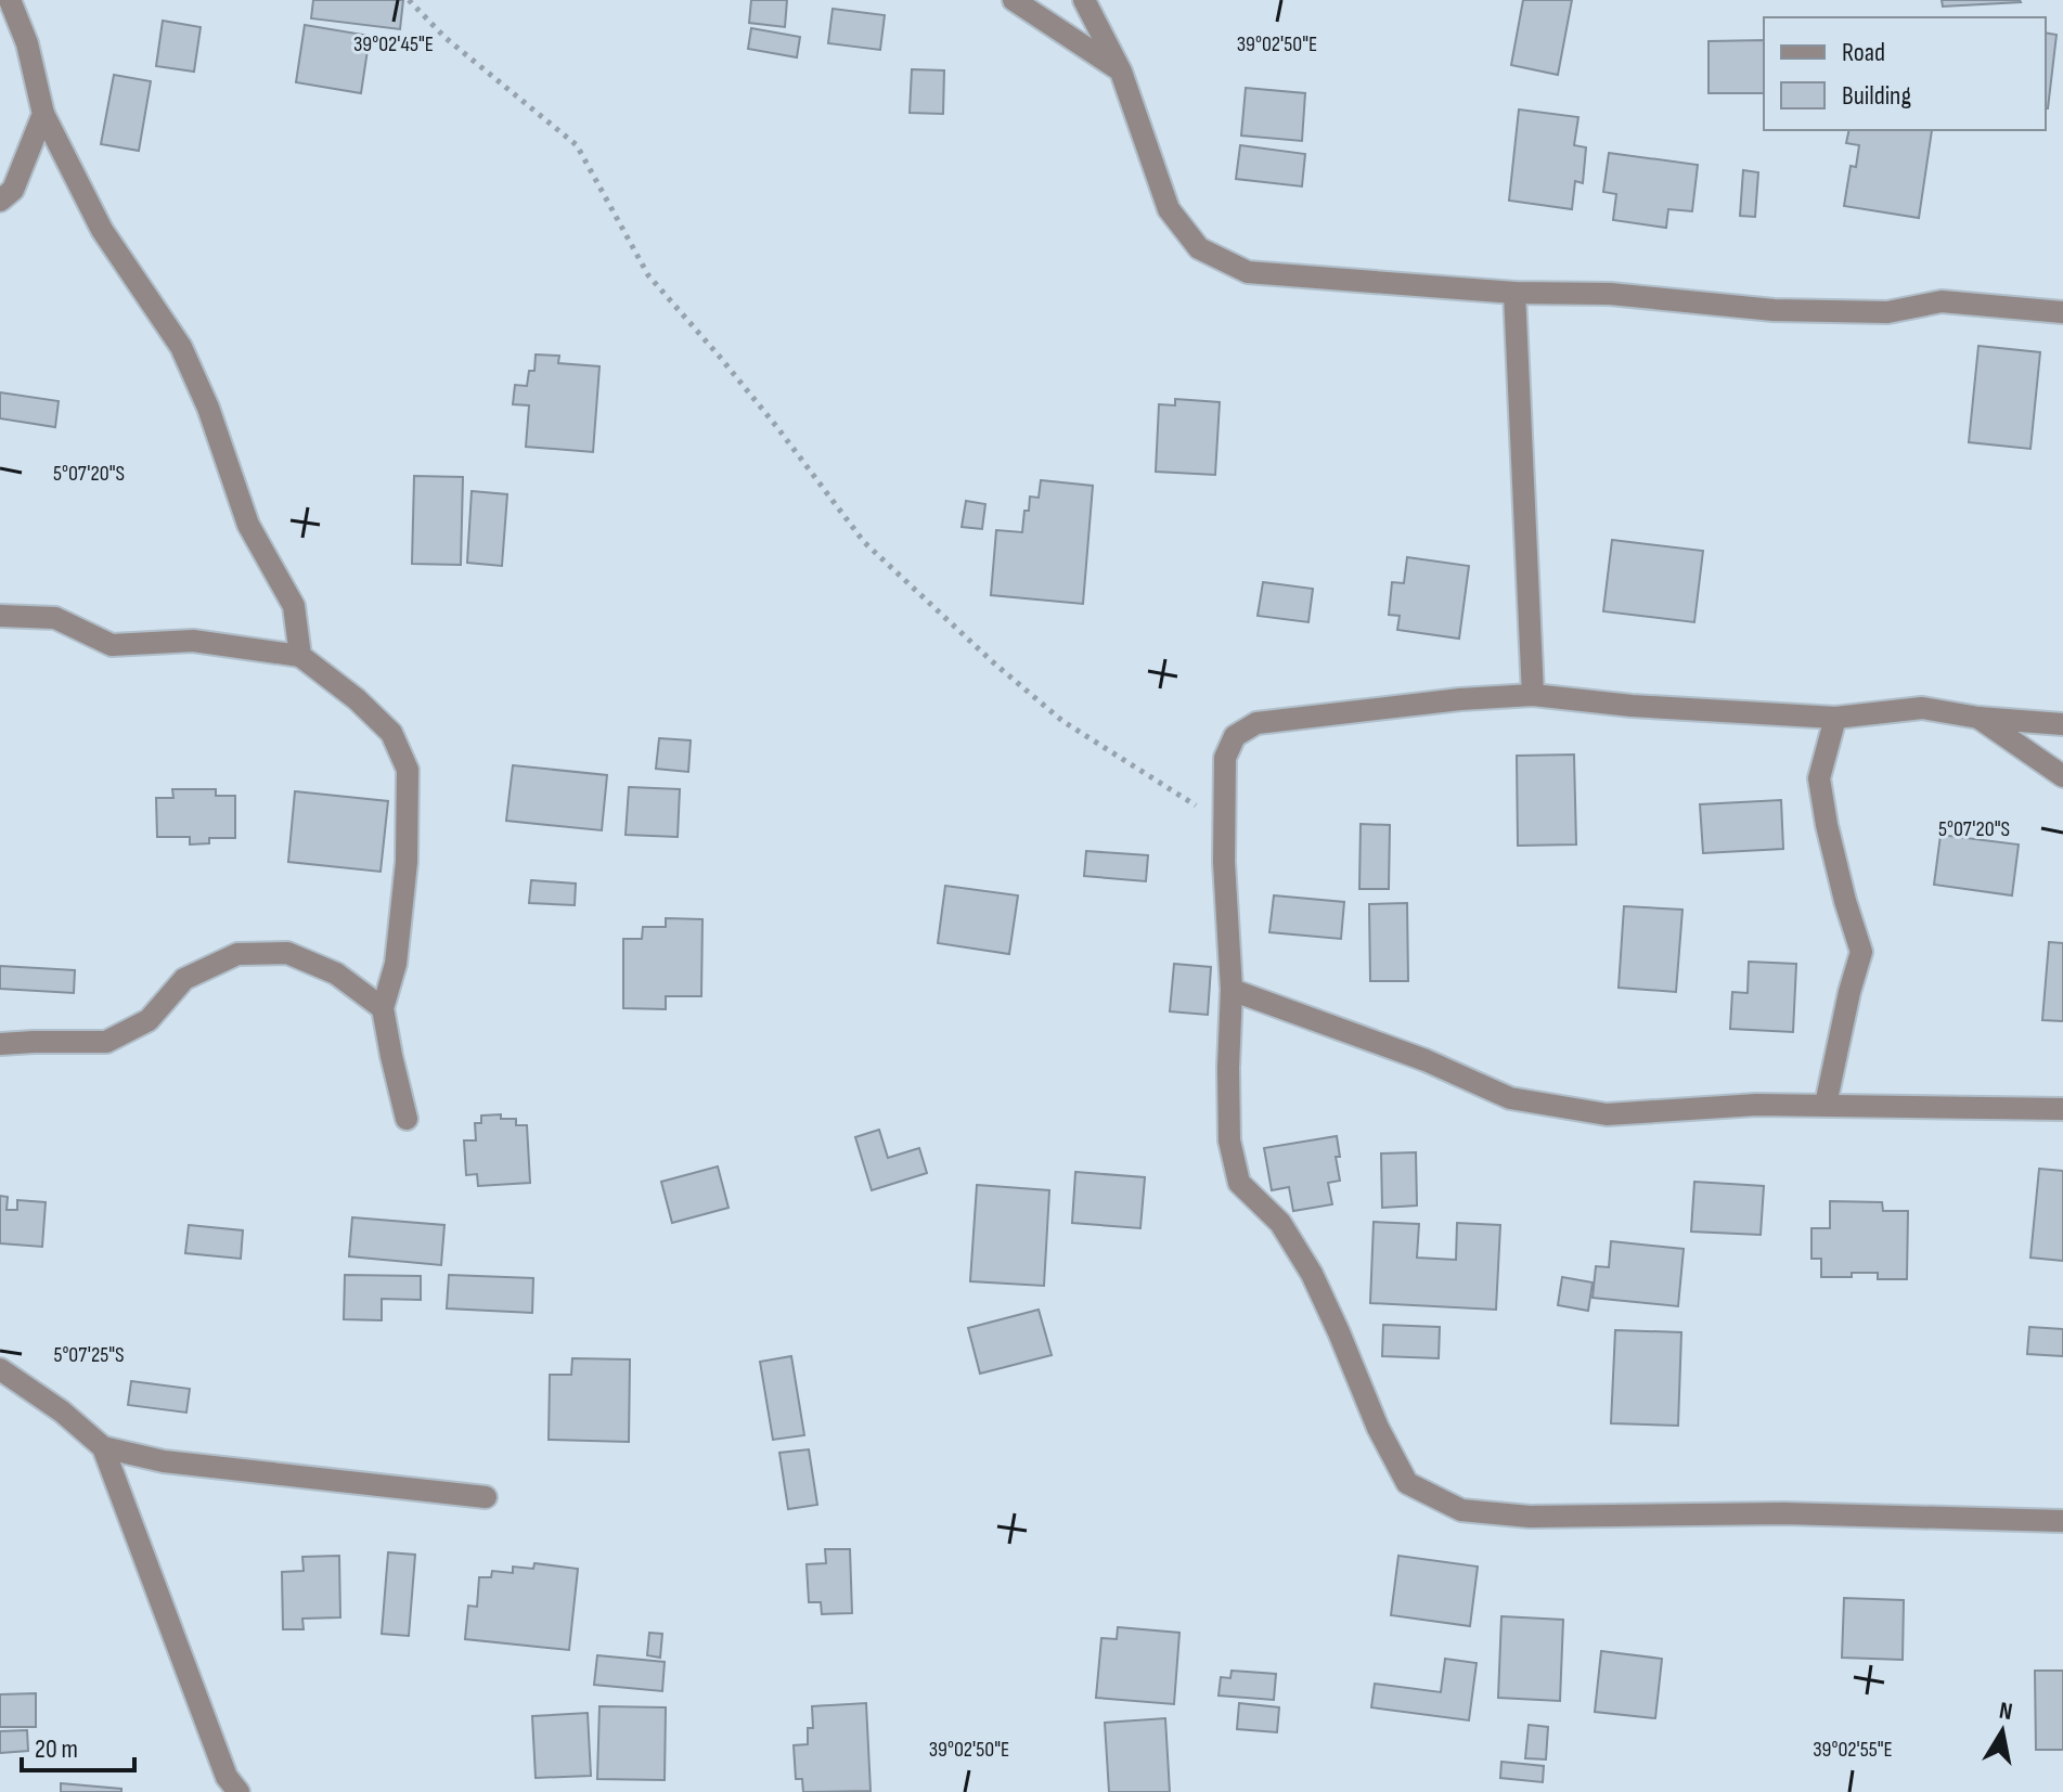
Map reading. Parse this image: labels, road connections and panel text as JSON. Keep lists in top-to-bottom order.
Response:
{
  "legend": ["Road", "Building"],
  "scale_bar": "20 m",
  "north": "top",
  "coordinates": [
    "39°02'45\"E",
    "39°02'50\"E",
    "5°07'20\"S",
    "5°07'25\"S",
    "39°02'55\"E"
  ]
}
